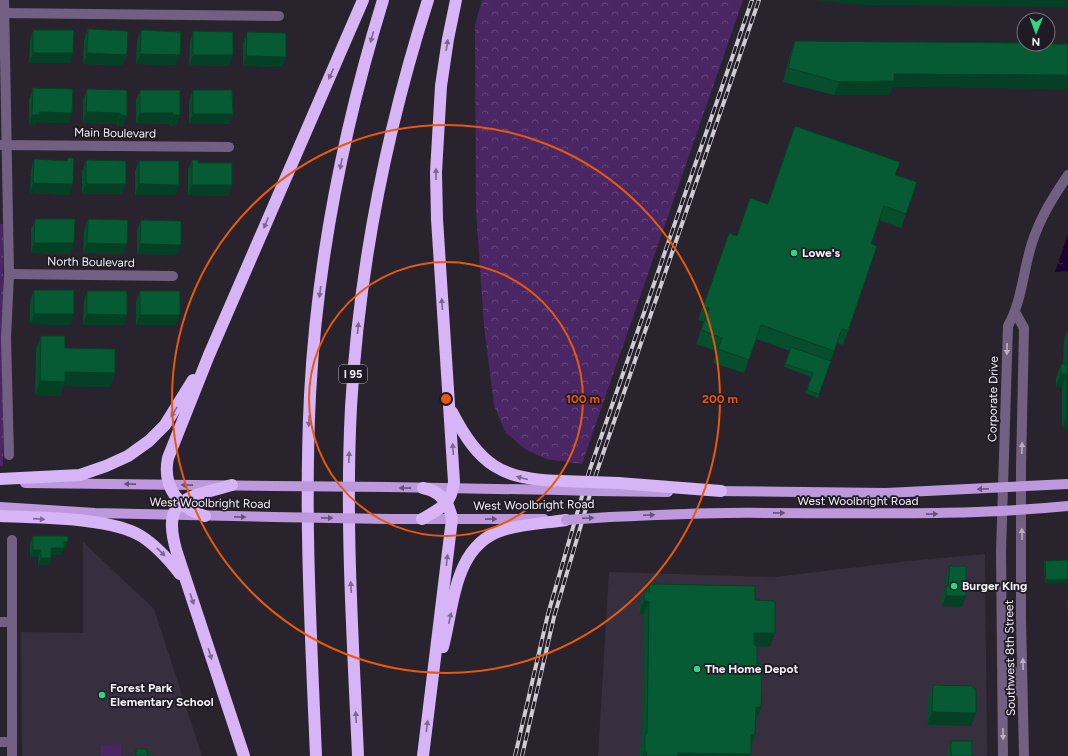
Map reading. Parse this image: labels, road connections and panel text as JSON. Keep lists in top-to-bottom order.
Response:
{
  "streets": {
    "highway": ["I 95"],
    "main road": ["West Woolbright Road"],
    "street": [
      "Main Boulevard",
      "North Boulevard",
      "Corporate Drive",
      "Southwest 8th Street"
    ]
  },
  "crossings": [
    ["Corporate Drive", "West Woolbright Road"],
    ["Corporate Drive", "Southwest 8th Street"],
    ["West Woolbright Road", "Southwest 8th Street"]
  ],
  "places": [
    "Lowe's",
    "Burger King",
    "The Home Depot",
    "Forest Park Elementary School"
  ],
  "north": "bottom",
  "rings": ["100 m", "200 m"]
}
